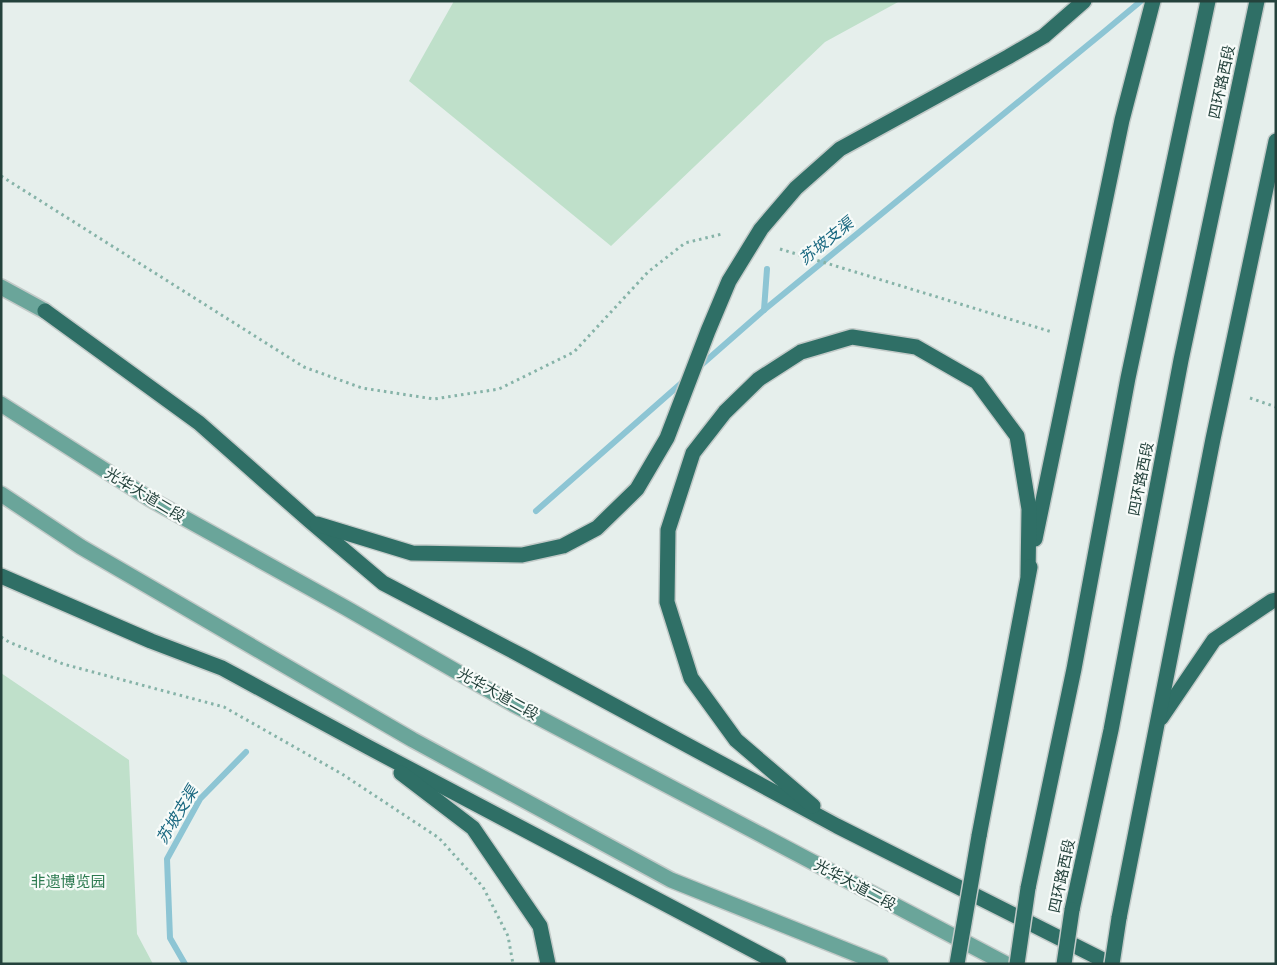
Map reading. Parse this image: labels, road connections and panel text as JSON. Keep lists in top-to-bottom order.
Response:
{
  "streets": {
    "highway": ["四环路西段"],
    "main road": ["光华大道二段"]
  },
  "water": ["苏坡支渠"],
  "parks": ["非遗博览园"]
}
